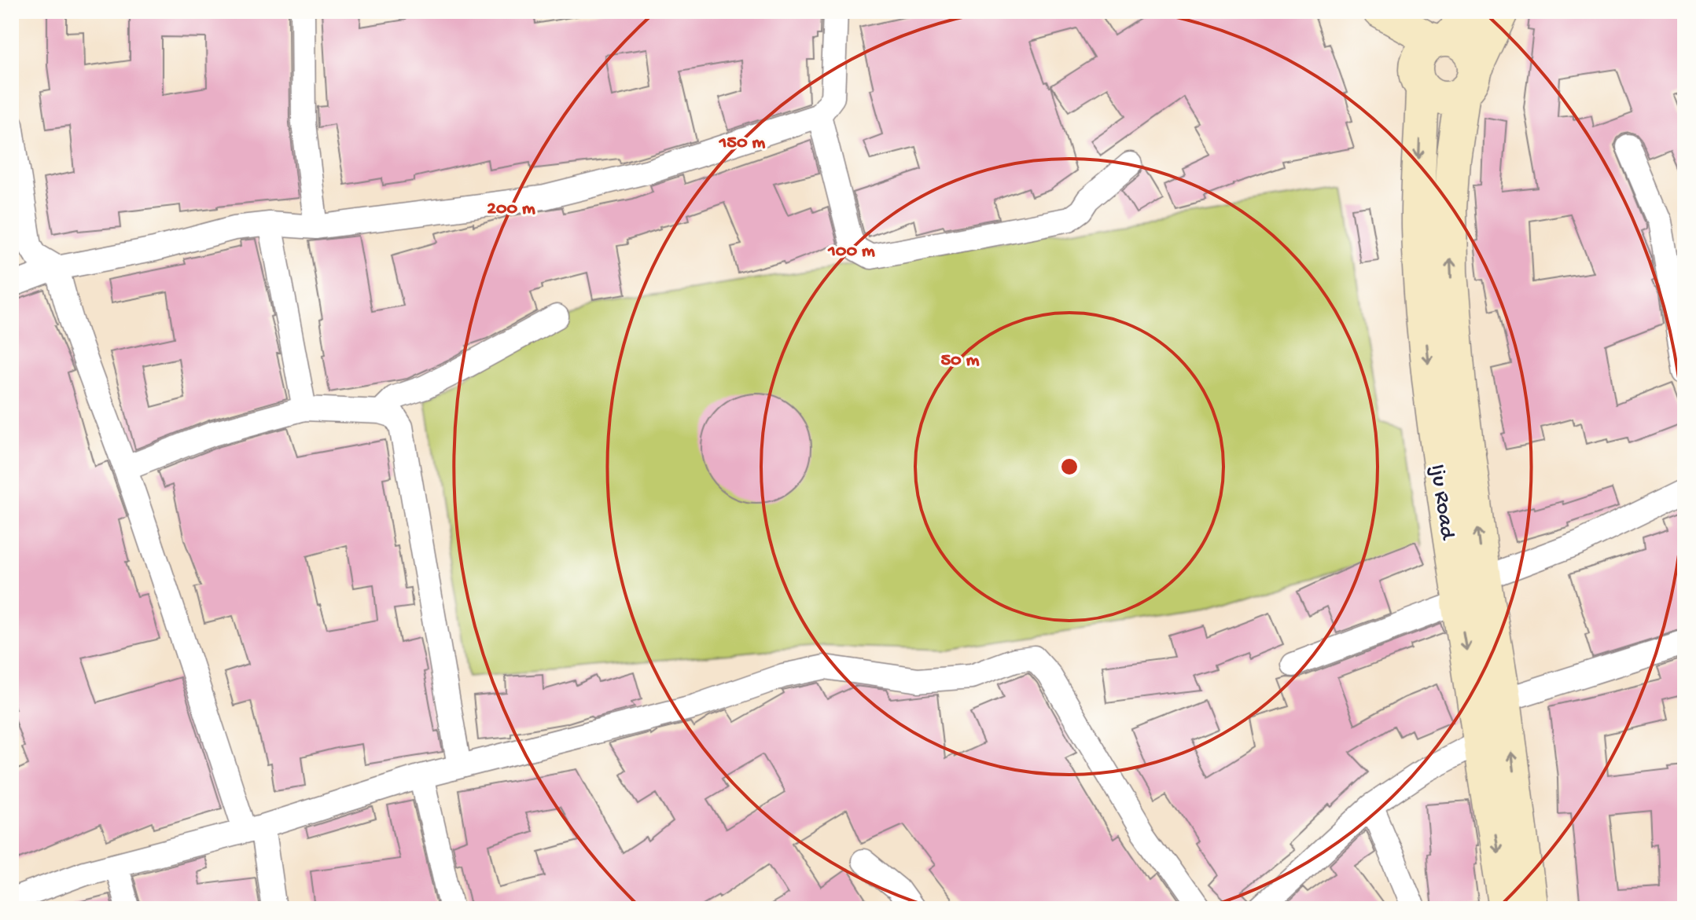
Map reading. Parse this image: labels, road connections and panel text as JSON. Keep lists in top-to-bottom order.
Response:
{
  "streets": {
    "main road": ["Iju Road"]
  },
  "rings": [
    "150 m",
    "200 m",
    "100 m",
    "50 m"
  ]
}
